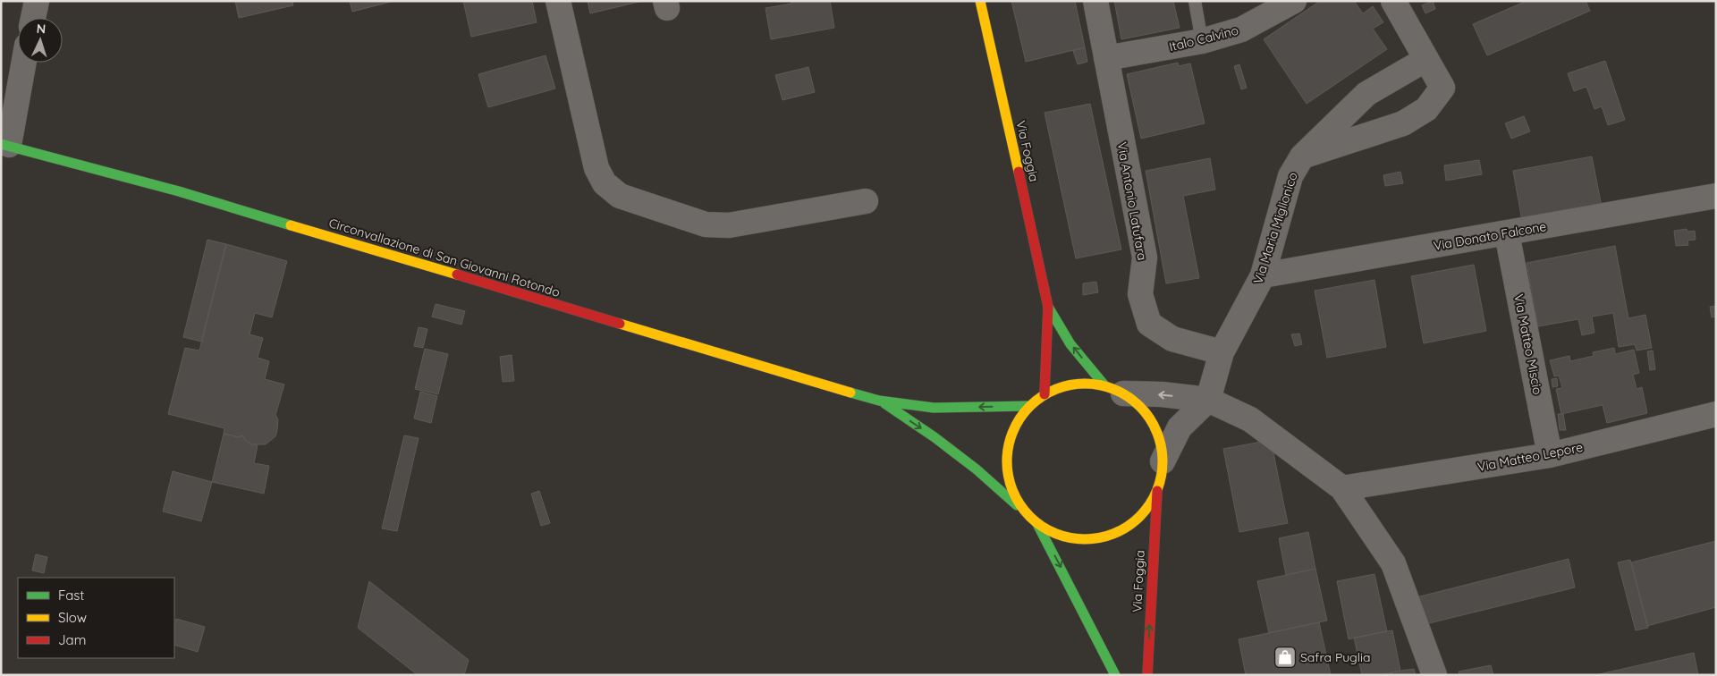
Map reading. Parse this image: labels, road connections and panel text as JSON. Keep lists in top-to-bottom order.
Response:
{
  "streets": {
    "main road": ["Via Foggia", "Circonvallazione di San Giovanni Rotondo"],
    "street": [
      "Italo Calvino",
      "Via Antonio Latufara",
      "Via Maria Miglionico",
      "Via Donato Falcone",
      "Via Matteo Miscio",
      "Via Matteo Lepore"
    ]
  },
  "crossings": [
    ["Italo Calvino", "Via Antonio Latufara"],
    ["Via Foggia", "Circonvallazione di San Giovanni Rotondo"],
    ["Via Antonio Latufara", "Via Maria Miglionico"],
    ["Via Maria Miglionico", "Via Donato Falcone"],
    ["Via Donato Falcone", "Via Matteo Miscio"],
    ["Via Matteo Miscio", "Via Matteo Lepore"]
  ],
  "places": {
    "shop": ["Safra Puglia"]
  },
  "legend": ["Fast", "Slow", "Jam"],
  "north": "top"
}
